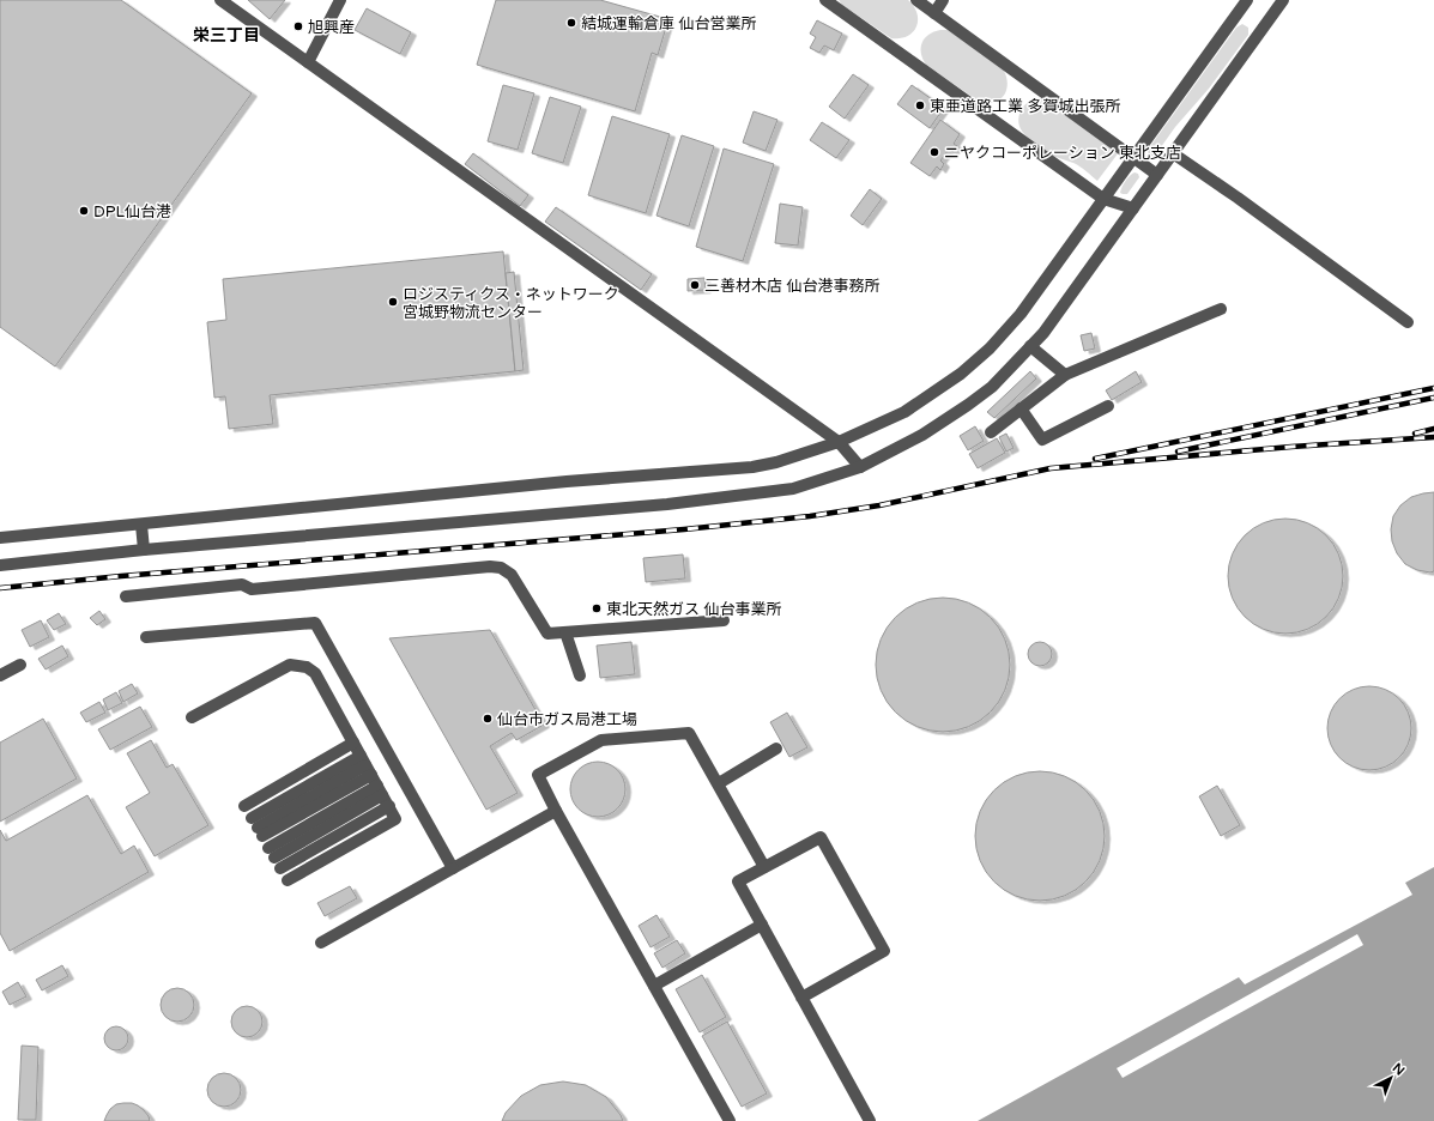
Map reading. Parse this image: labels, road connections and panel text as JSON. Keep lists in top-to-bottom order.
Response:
{
  "districts": ["栄三丁目"],
  "places": [
    "結城運輸倉庫 仙台営業所",
    "旭興産",
    "東亜道路工業 多賀城出張所",
    "ニヤクコーポレーション 東北支店",
    "DPL仙台港",
    "三善材木店 仙台港事務所",
    "ロジスティクス・ネットワーク 宮城野物流センター",
    "東北天然ガス 仙台事業所",
    "仙台市ガス局港工場"
  ],
  "north": "top right"
}
